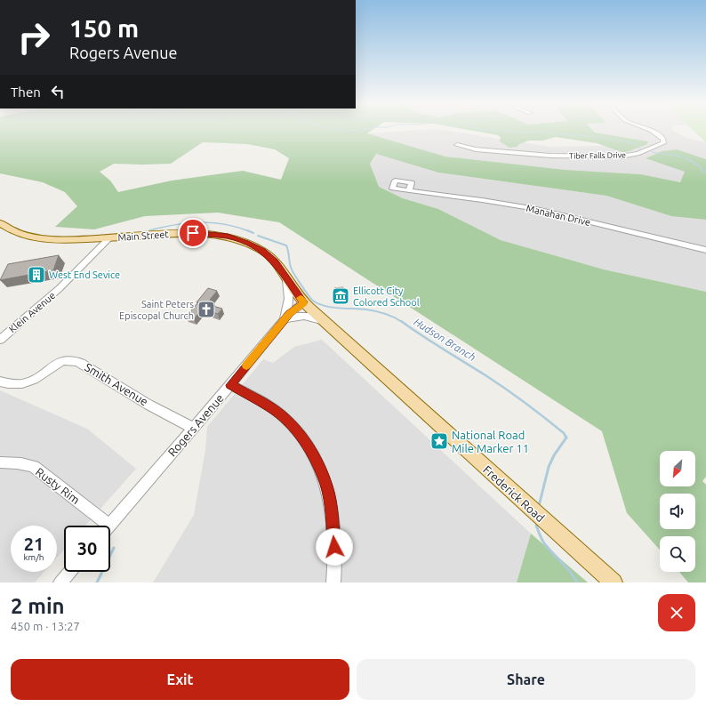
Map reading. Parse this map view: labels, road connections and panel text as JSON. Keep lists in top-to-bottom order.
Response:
{
  "streets": {
    "main road": ["Main Street", "Frederick Road"],
    "street": [
      "Tiber Falls Drive",
      "Manahan Drive",
      "Klein Avenue",
      "Smith Avenue",
      "Rogers Avenue",
      "Rusty Rim"
    ]
  },
  "crossings": [
    ["Main Street", "Klein Avenue"],
    ["Main Street", "Rogers Avenue"],
    ["Main Street", "Frederick Road"],
    ["Smith Avenue", "Rogers Avenue"],
    ["Rogers Avenue", "Frederick Road"]
  ],
  "water": ["Hudson Branch"],
  "places": {
    "building": ["West End Sevice"],
    "museum": ["Ellicott City Colored School"],
    "church": ["Saint Peters Episcopal Church"],
    "place": ["National Road Mile Marker 11"]
  },
  "north": "bottom left",
  "page": {
    "turn": ["150 m", "Rogers Avenue"],
    "then": "Then",
    "speed": "21 km/h",
    "limit": "30",
    "heading": ["2 min", "450 m · 13:27"],
    "buttons": ["Exit", "Share"]
  }
}
